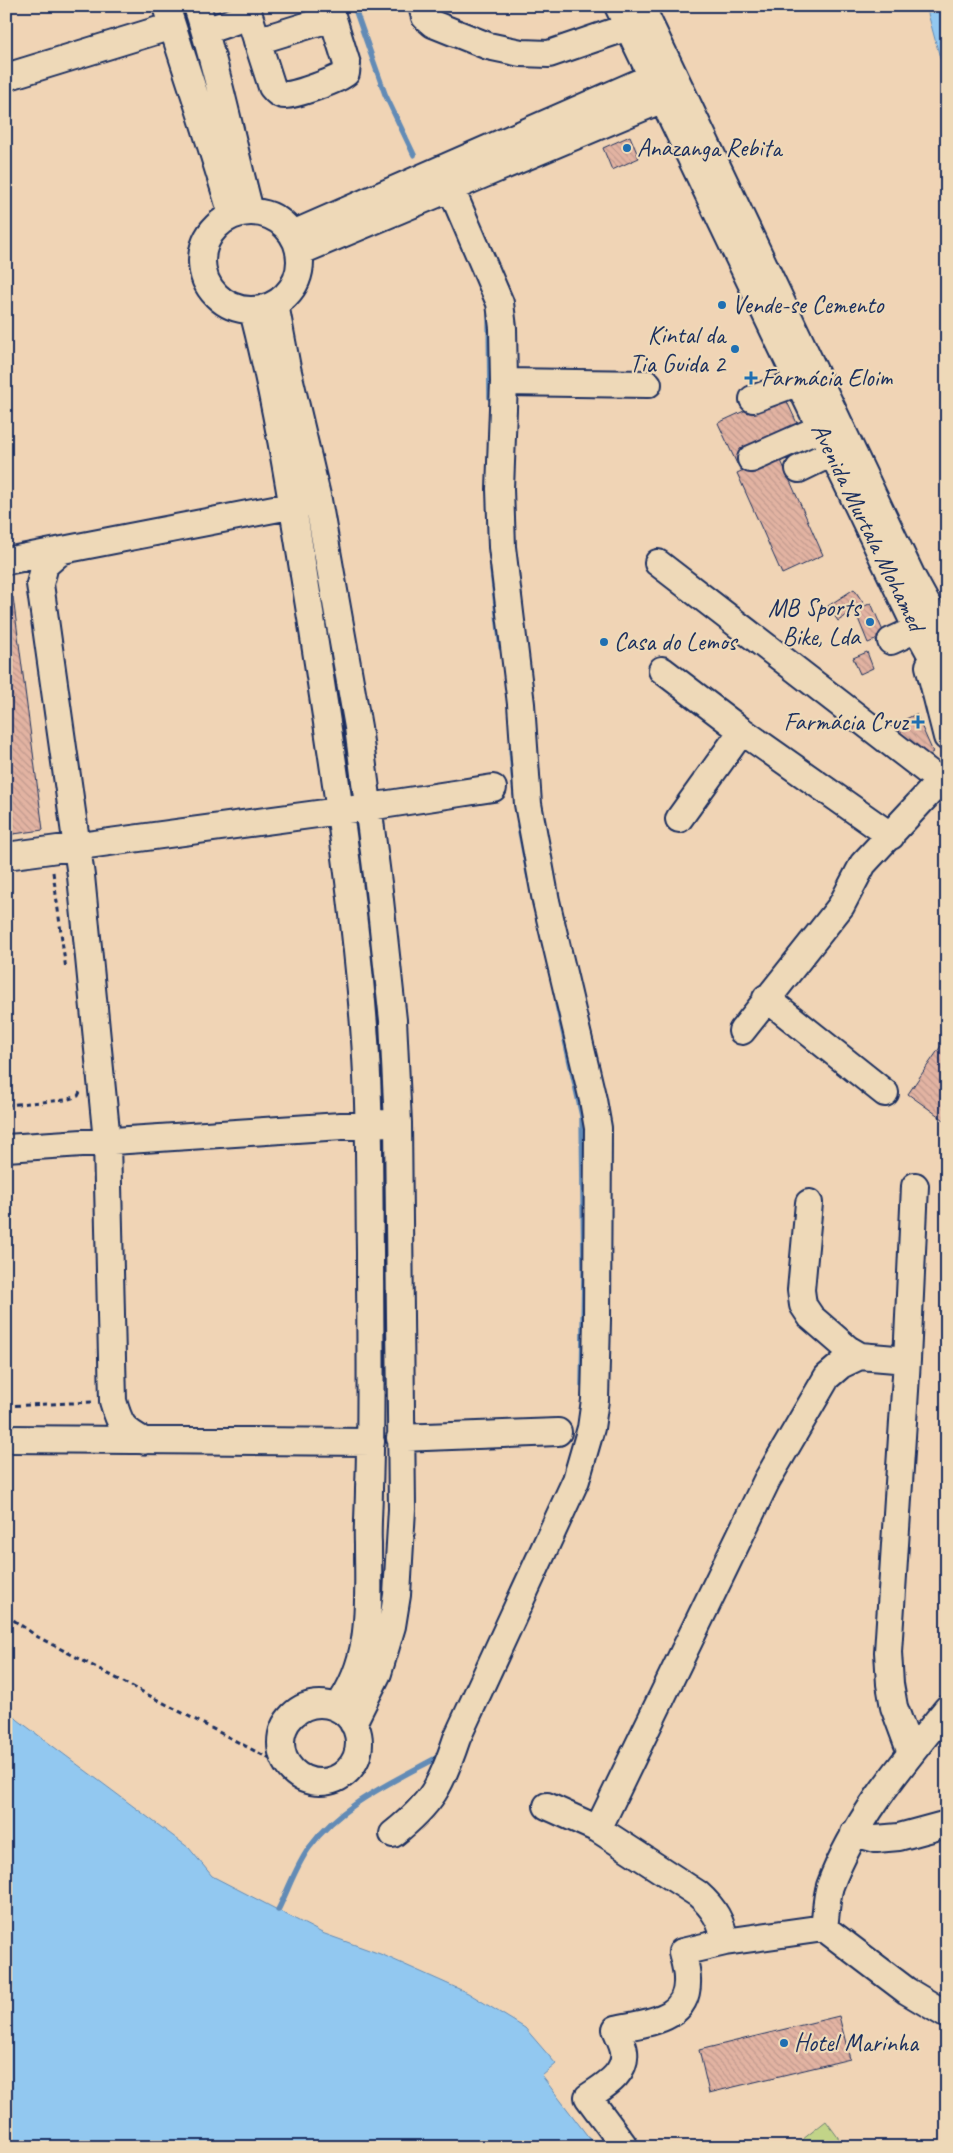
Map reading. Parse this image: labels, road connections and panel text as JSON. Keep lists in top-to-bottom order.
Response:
{
  "streets": {
    "street": ["Avenida Murtala Mohamed"]
  },
  "places": {
    "other": [
      "Anazanga Rebita",
      "Vende-se Cemento",
      "Kintal da Tia Guida 2",
      "MB Sports Bike, Lda",
      "Casa do Lemos",
      "Hotel Marinha"
    ],
    "health": ["Farmácia Eloim", "Farmácia Cruz"]
  }
}
